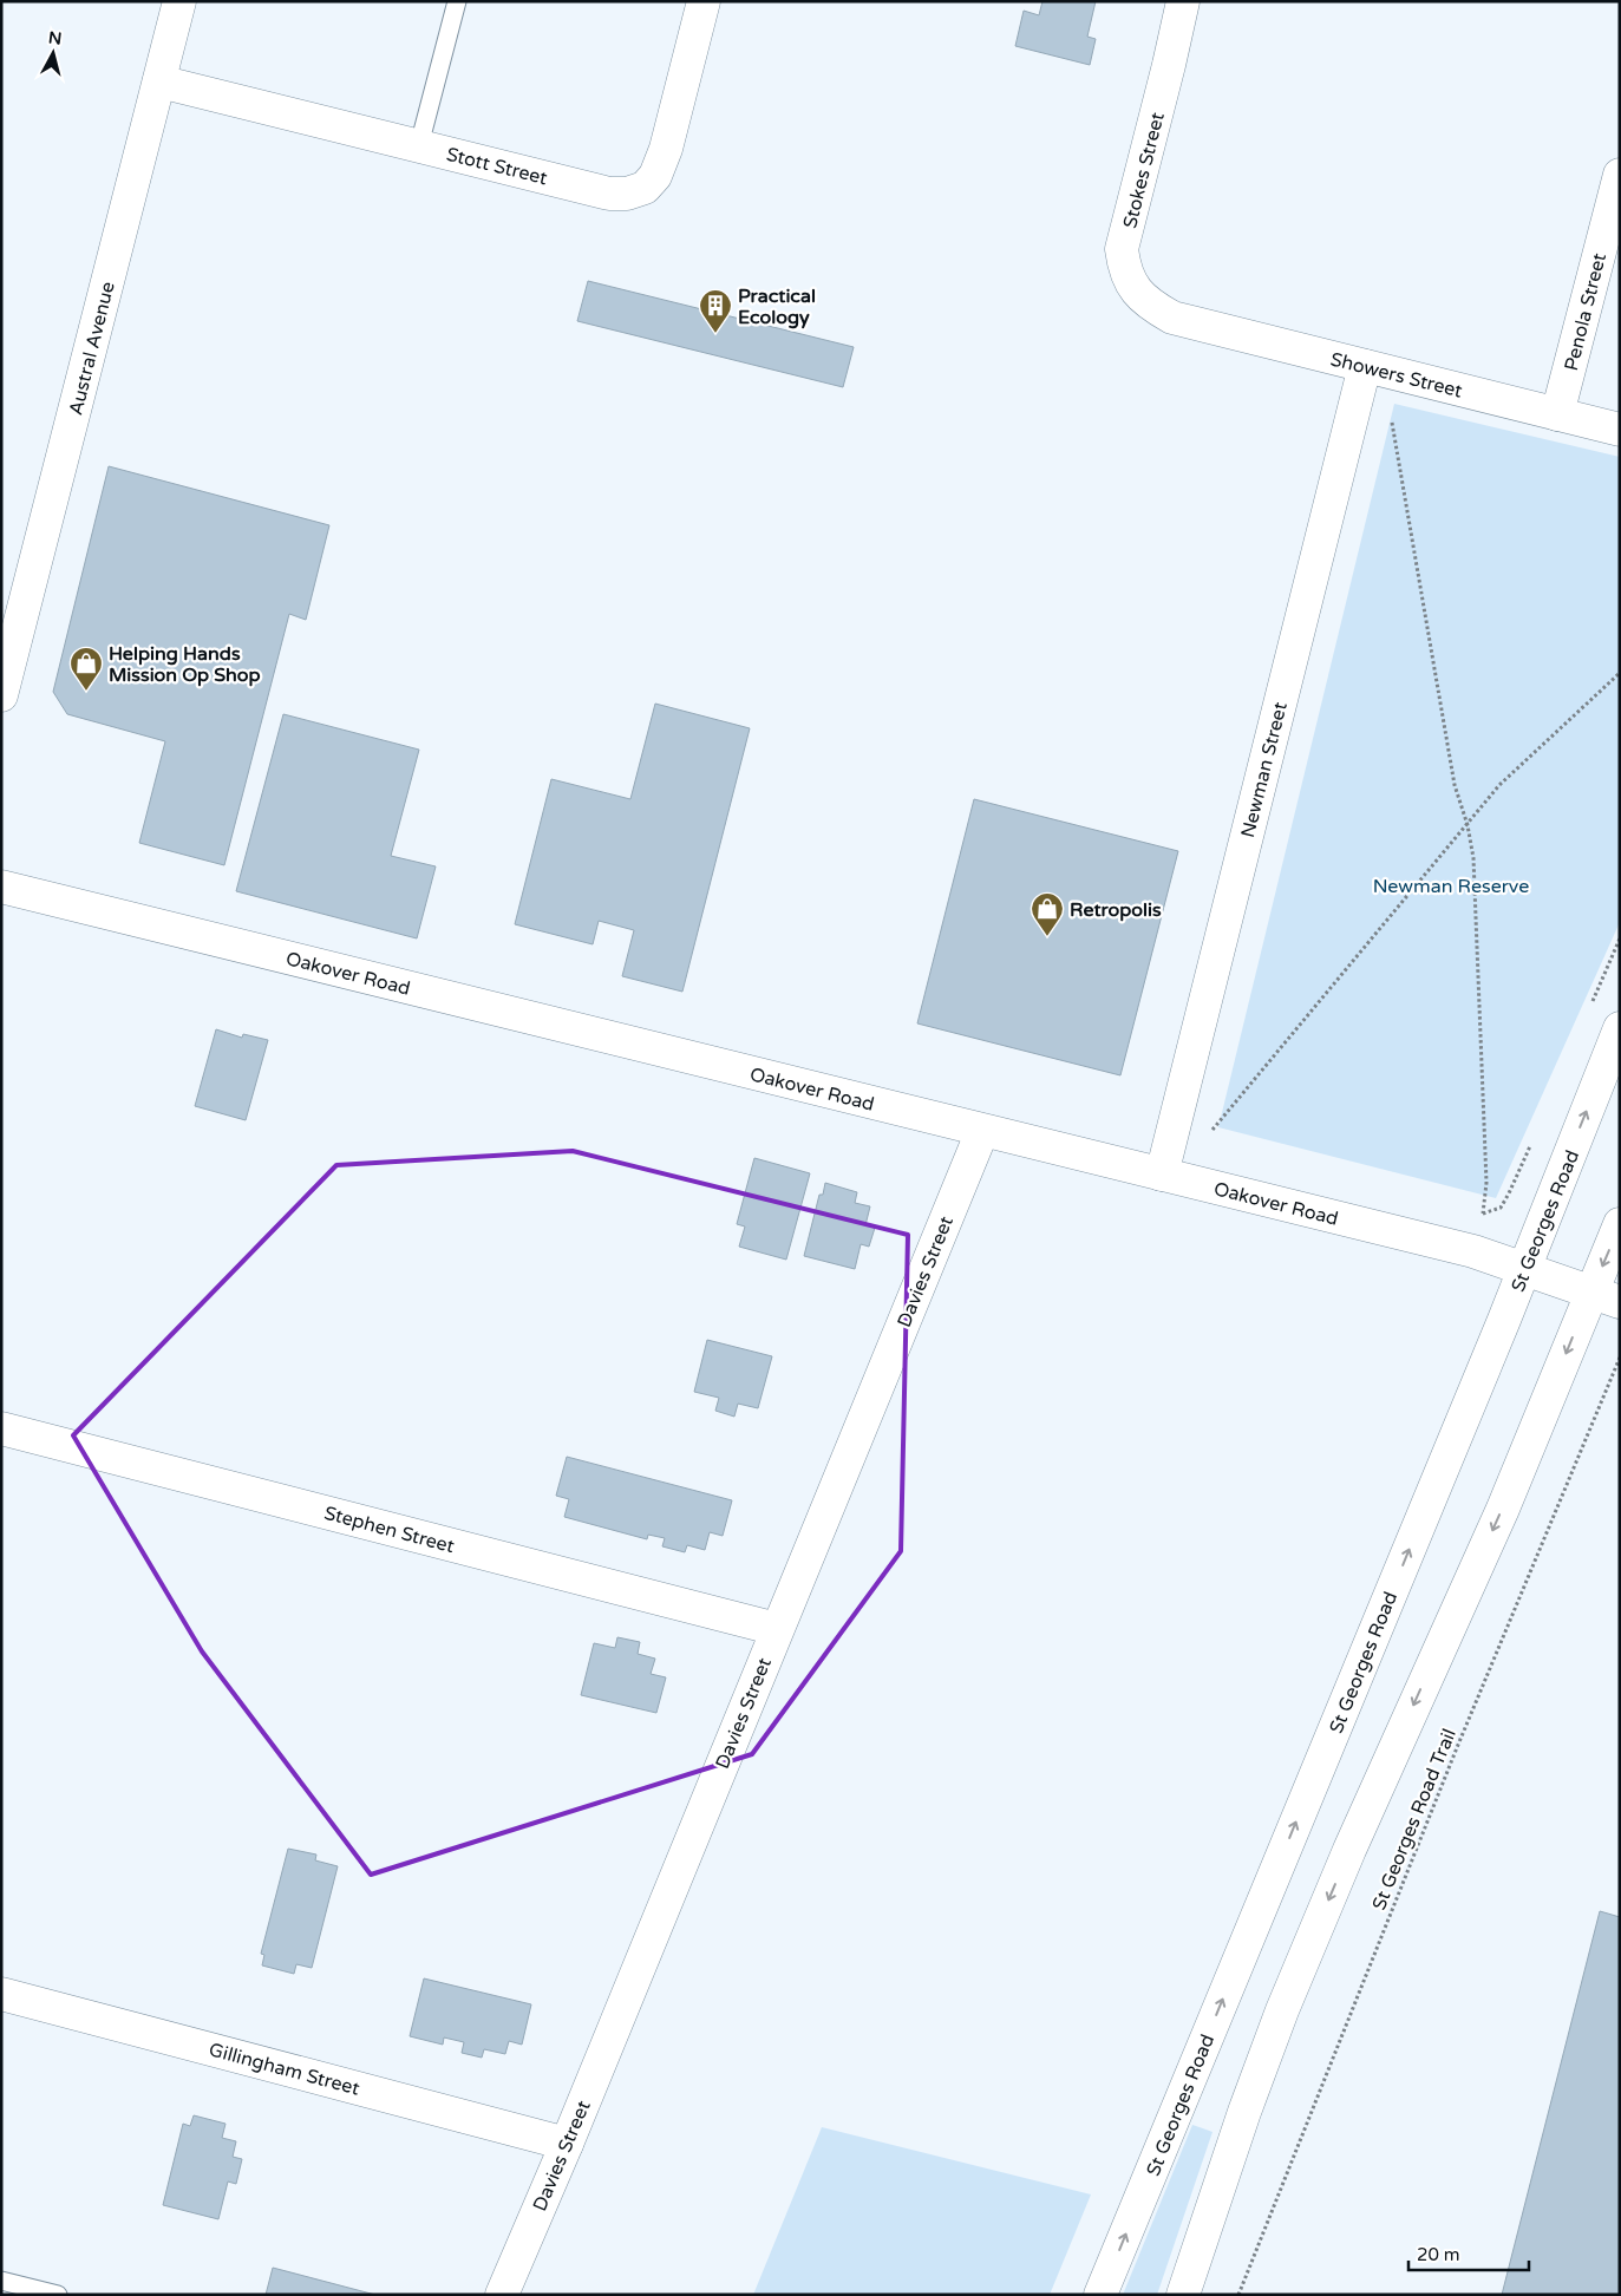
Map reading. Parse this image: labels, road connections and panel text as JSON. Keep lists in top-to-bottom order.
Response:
{
  "streets": {
    "main road": [
      "Stott Street",
      "Stokes Street",
      "Penola Street",
      "Austral Avenue",
      "Showers Street",
      "Newman Street",
      "Oakover Road",
      "St Georges Road",
      "Davies Street",
      "Stephen Street",
      "Gillingham Street"
    ],
    "path": ["St Georges Road Trail"]
  },
  "crossings": [
    ["Stott Street", "Austral Avenue"],
    ["Stokes Street", "Showers Street"],
    ["Penola Street", "Showers Street"],
    ["Showers Street", "Newman Street"],
    ["Newman Street", "Oakover Road"],
    ["Oakover Road", "St Georges Road"],
    ["Oakover Road", "Davies Street"],
    ["Davies Street", "Stephen Street"],
    ["Davies Street", "Gillingham Street"]
  ],
  "parks": ["Newman Reserve"],
  "places": {
    "building": ["Practical Ecology"],
    "shop": ["Helping Hands Mission Op Shop", "Retropolis"]
  },
  "scale_bar": "20 m",
  "north": "top"
}
